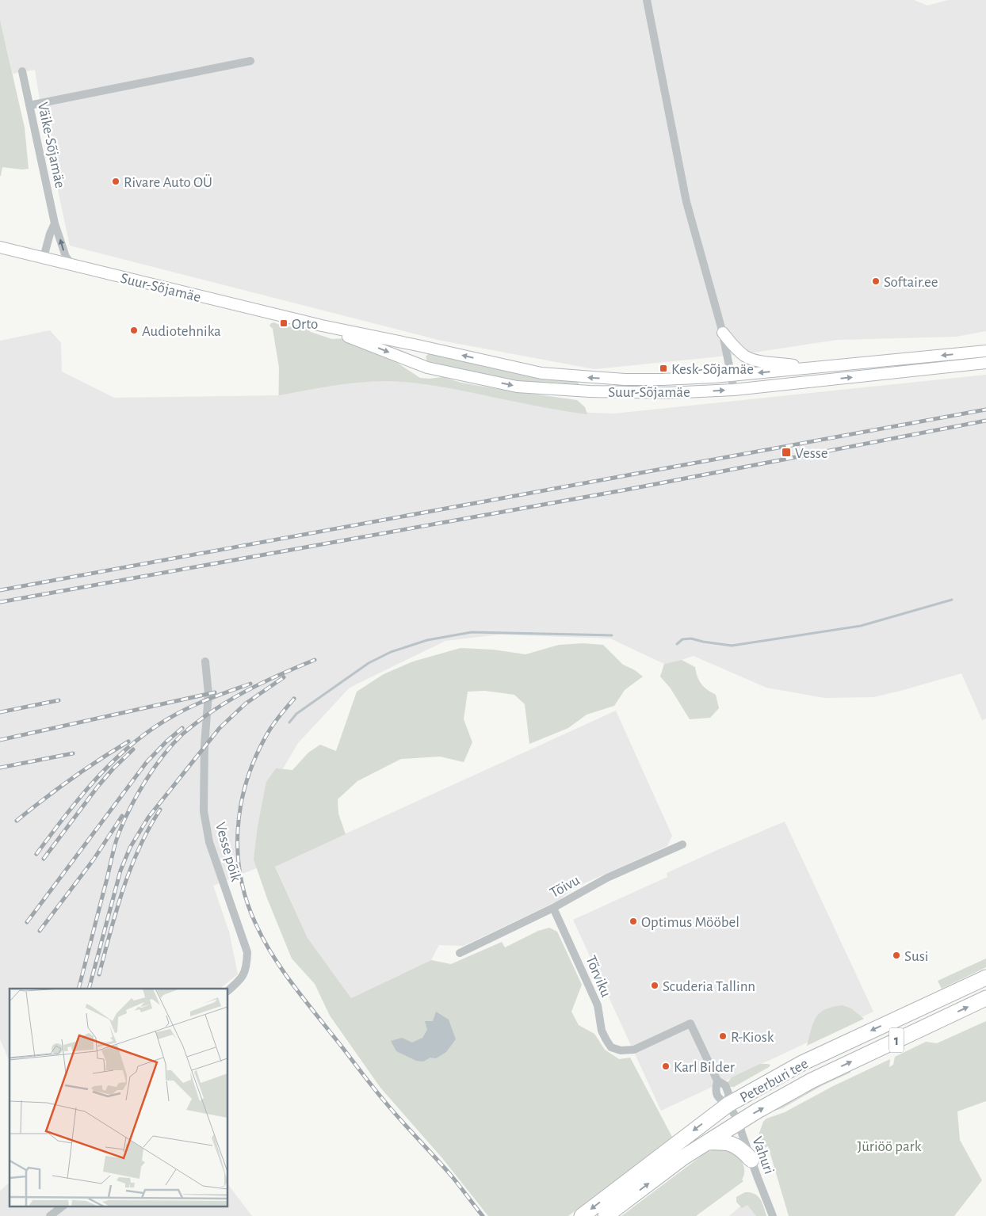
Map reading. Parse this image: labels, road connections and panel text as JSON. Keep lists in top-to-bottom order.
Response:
{
  "streets": {
    "highway": ["1", "Peterburi tee"],
    "main road": ["Suur-Sõjamäe"],
    "street": [
      "Väike-Sõjamäe",
      "Vesse põik",
      "Tõivu",
      "Tõrviku",
      "Vahuri"
    ]
  },
  "crossings": [
    ["Väike-Sõjamäe", "Suur-Sõjamäe"],
    ["Tõivu", "Tõrviku"],
    ["Tõrviku", "Peterburi tee"],
    ["Tõrviku", "Vahuri"],
    ["Peterburi tee", "Vahuri"]
  ],
  "parks": ["Jüriöö park"],
  "places": {
    "other": [
      "Rivare Auto OÜ",
      "Softair.ee",
      "Audiotehnika",
      "Optimus Mööbel",
      "Susi",
      "Scuderia Tallinn",
      "R-Kiosk",
      "Karl Bilder"
    ],
    "transit": ["Orto", "Kesk-Sõjamäe", "Vesse"]
  }
}
